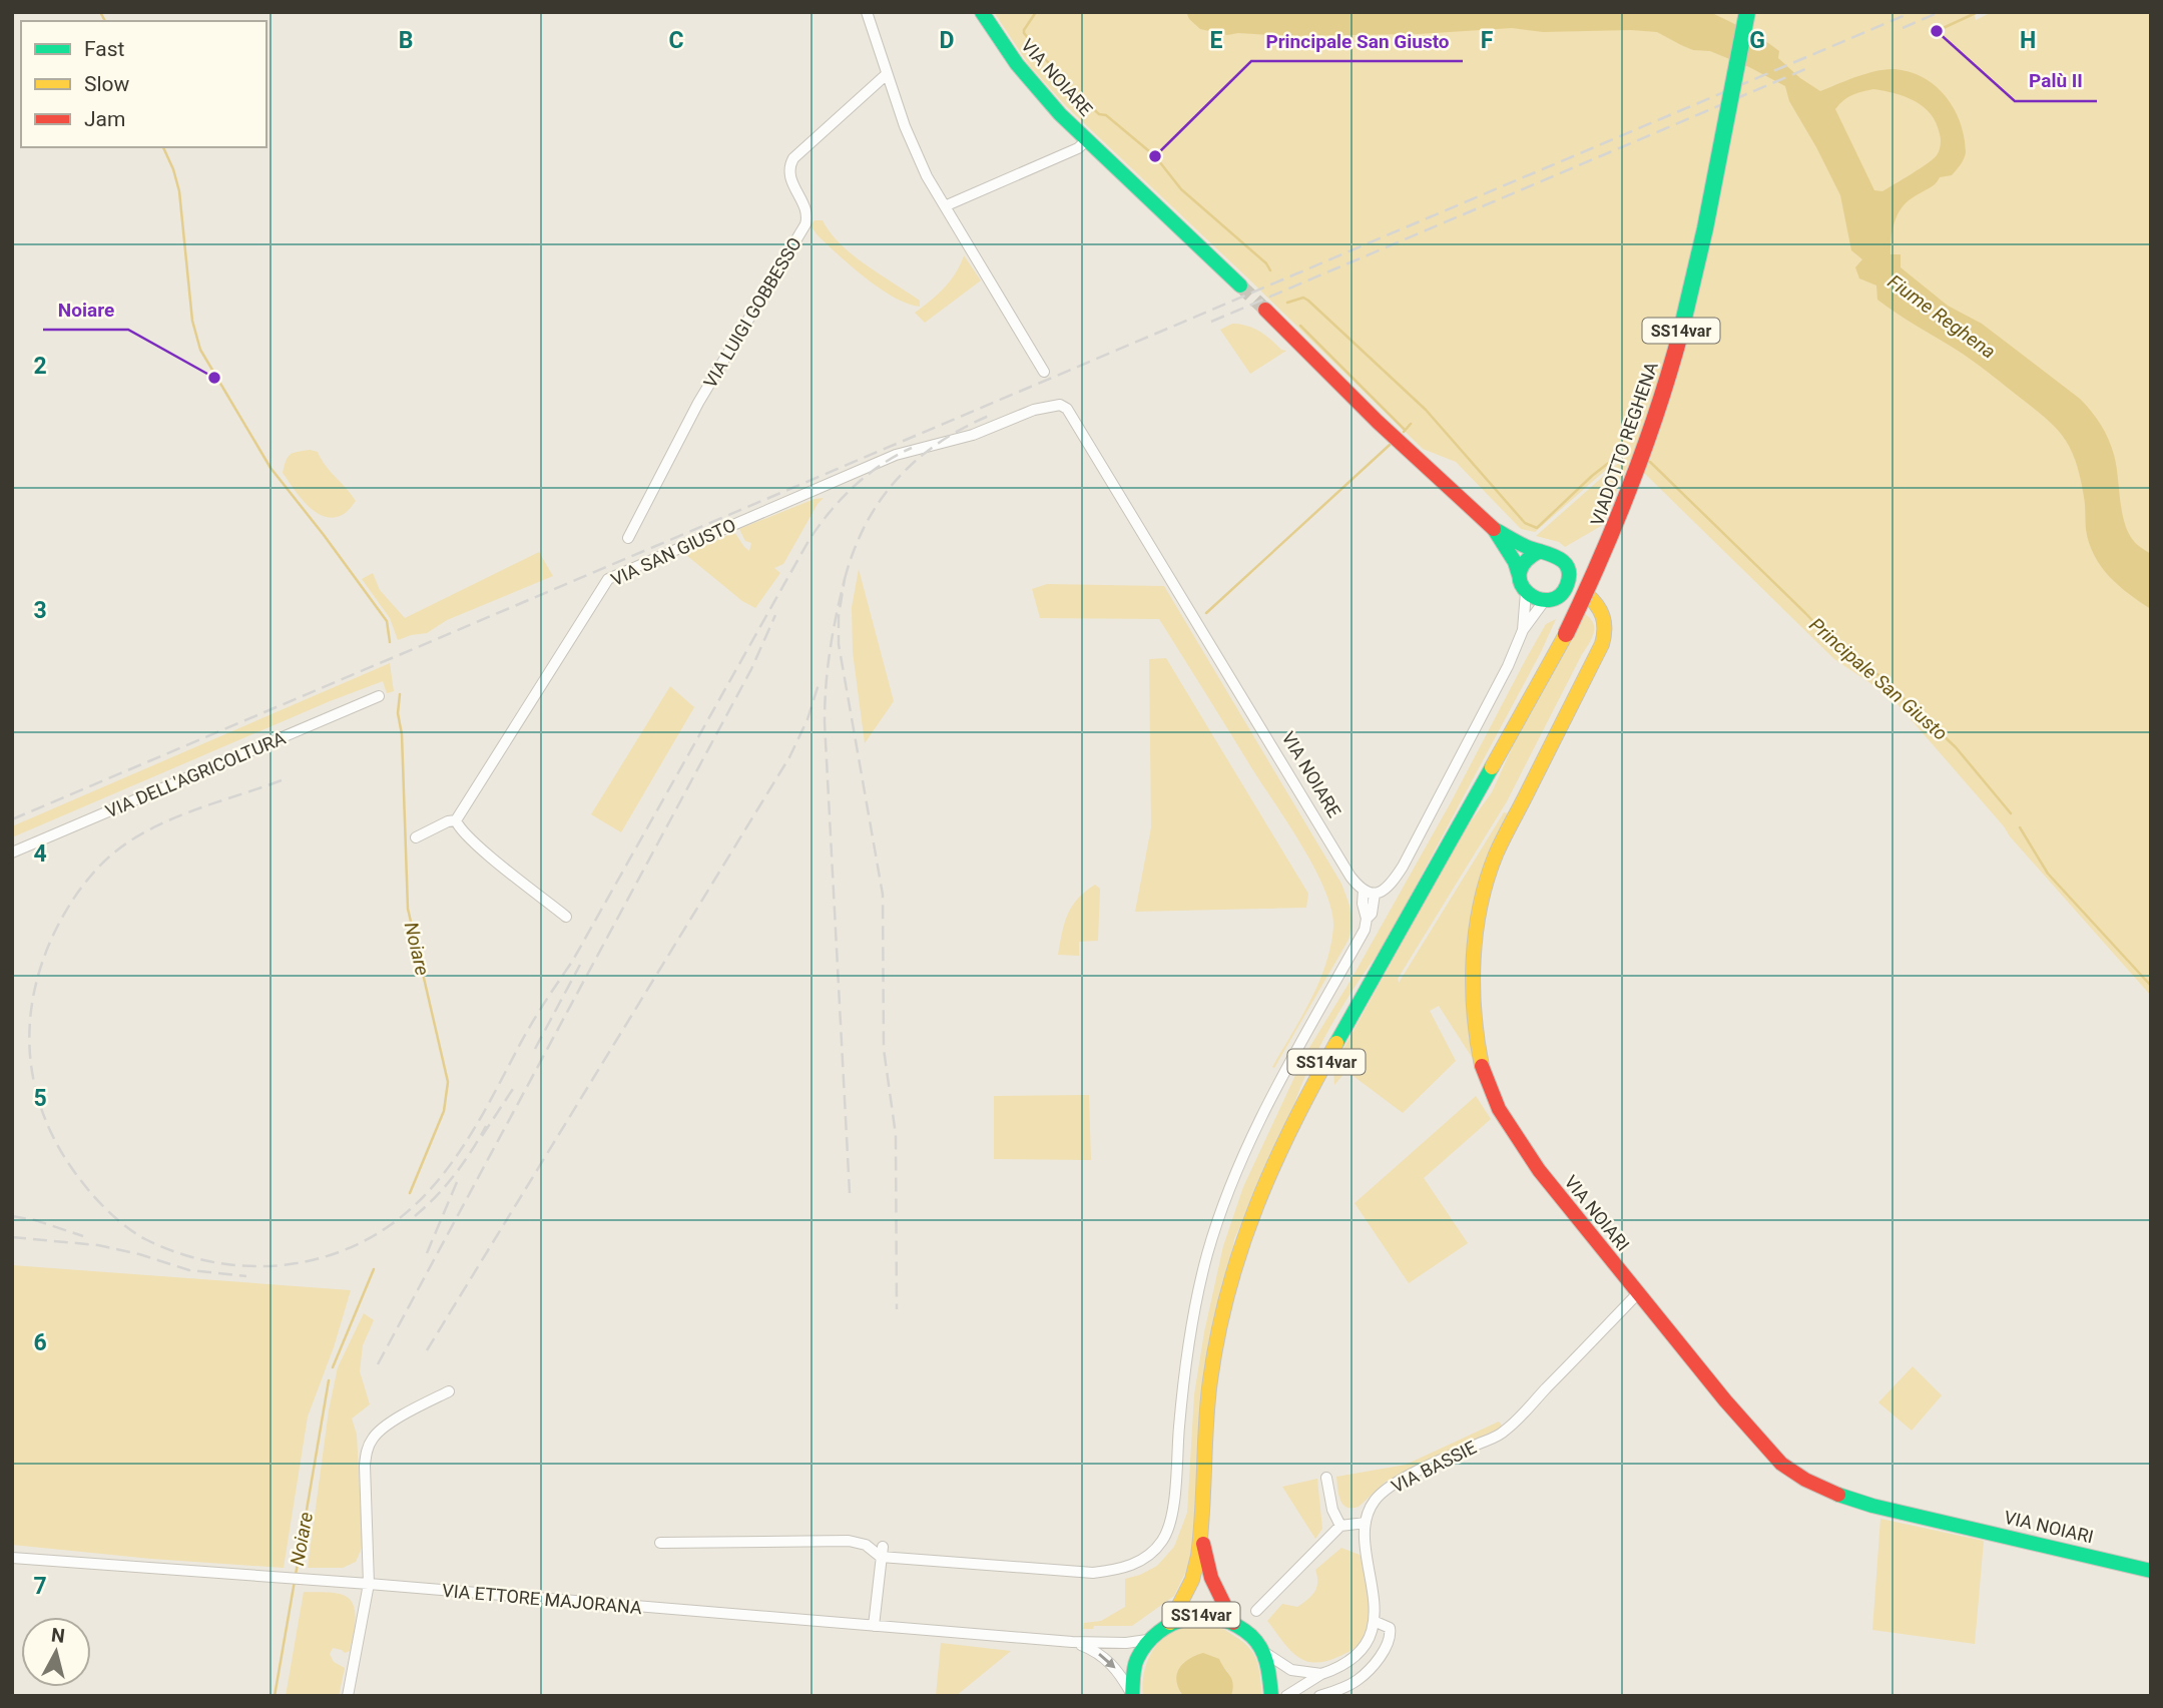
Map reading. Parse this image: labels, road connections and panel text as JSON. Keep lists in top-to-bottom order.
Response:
{
  "streets": {
    "main road": [
      "VIA NOIARE",
      "SS14var",
      "VIADOTTO REGHENA",
      "VIA NOIARI"
    ],
    "street": [
      "VIA LUIGI GOBBESSO",
      "VIA SAN GIUSTO",
      "VIA DELL'AGRICOLTURA",
      "VIA BASSIE",
      "VIA ETTORE MAJORANA"
    ]
  },
  "crossings": [
    ["VIA NOIARE", "VIA SAN GIUSTO"],
    ["SS14var", "VIADOTTO REGHENA"],
    ["SS14var", "VIA ETTORE MAJORANA"],
    ["VIA NOIARI", "VIA BASSIE"]
  ],
  "water": ["Fiume Reghena", "Principale San Giusto", "Noiare"],
  "places": ["Palù II", "Principale San Giusto", "Noiare"],
  "legend": ["Fast", "Slow", "Jam"],
  "north": "top",
  "grid": {
    "columns": [
      "B",
      "C",
      "D",
      "E",
      "F",
      "G",
      "H"
    ],
    "rows": [
      "2",
      "3",
      "4",
      "5",
      "6",
      "7"
    ]
  }
}
